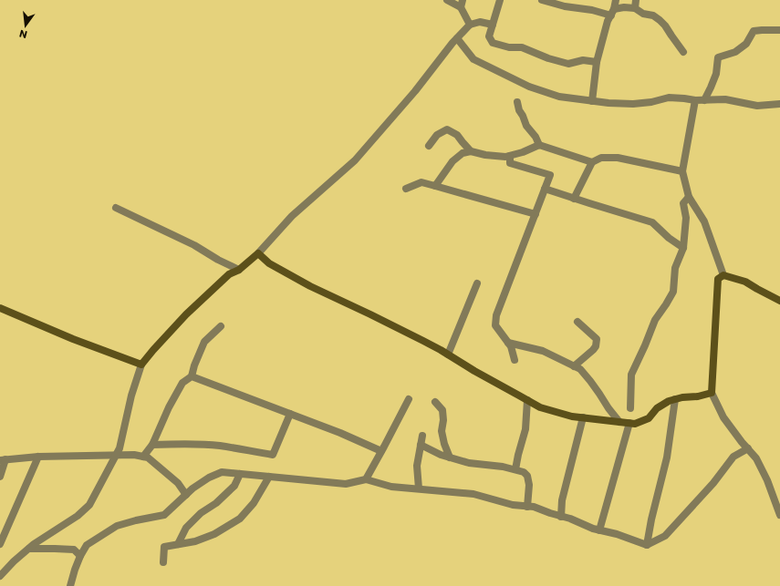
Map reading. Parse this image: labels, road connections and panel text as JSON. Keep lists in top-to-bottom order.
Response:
{
  "north": "bottom"
}
